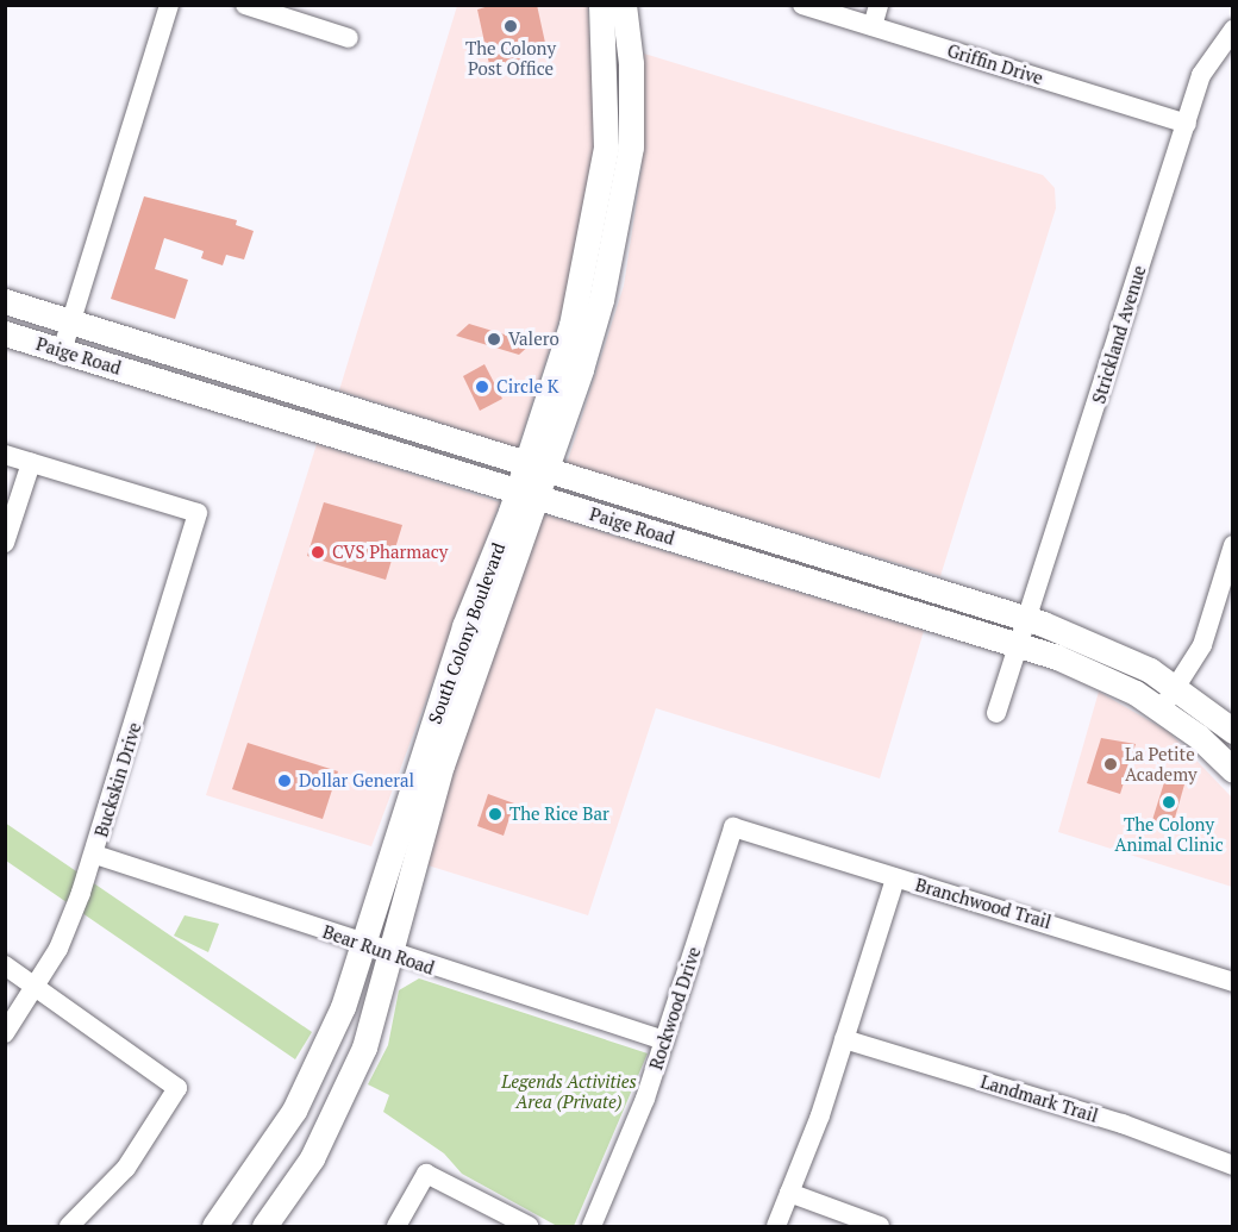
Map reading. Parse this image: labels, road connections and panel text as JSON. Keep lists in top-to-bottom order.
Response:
{
  "streets": {
    "main road": ["Paige Road", "South Colony Boulevard"],
    "street": [
      "Griffin Drive",
      "Strickland Avenue",
      "Buckskin Drive",
      "Branchwood Trail",
      "Bear Run Road",
      "Rockwood Drive",
      "Landmark Trail"
    ]
  },
  "crossings": [
    ["Griffin Drive", "Strickland Avenue"],
    ["Strickland Avenue", "Paige Road"],
    ["Paige Road", "South Colony Boulevard"],
    ["South Colony Boulevard", "Bear Run Road"],
    ["Buckskin Drive", "Bear Run Road"],
    ["Branchwood Trail", "Rockwood Drive"],
    ["Bear Run Road", "Rockwood Drive"]
  ],
  "parks": ["Legends Activities Area (Private)"],
  "places": [
    "The Colony Post Office",
    "Valero",
    "Circle K",
    "CVS Pharmacy",
    "La Petite Academy",
    "Dollar General",
    "The Colony Animal Clinic",
    "The Rice Bar"
  ]
}
